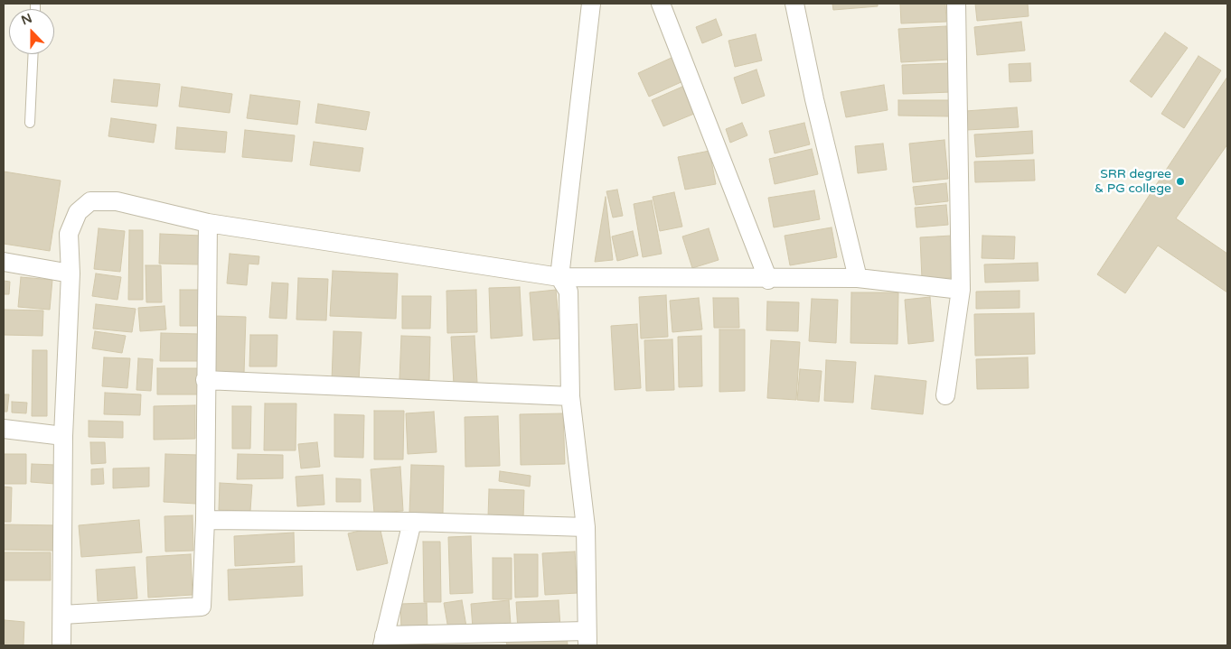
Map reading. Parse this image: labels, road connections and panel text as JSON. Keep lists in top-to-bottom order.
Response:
{
  "places": ["SRR degree & PG college"],
  "north": "top"
}
